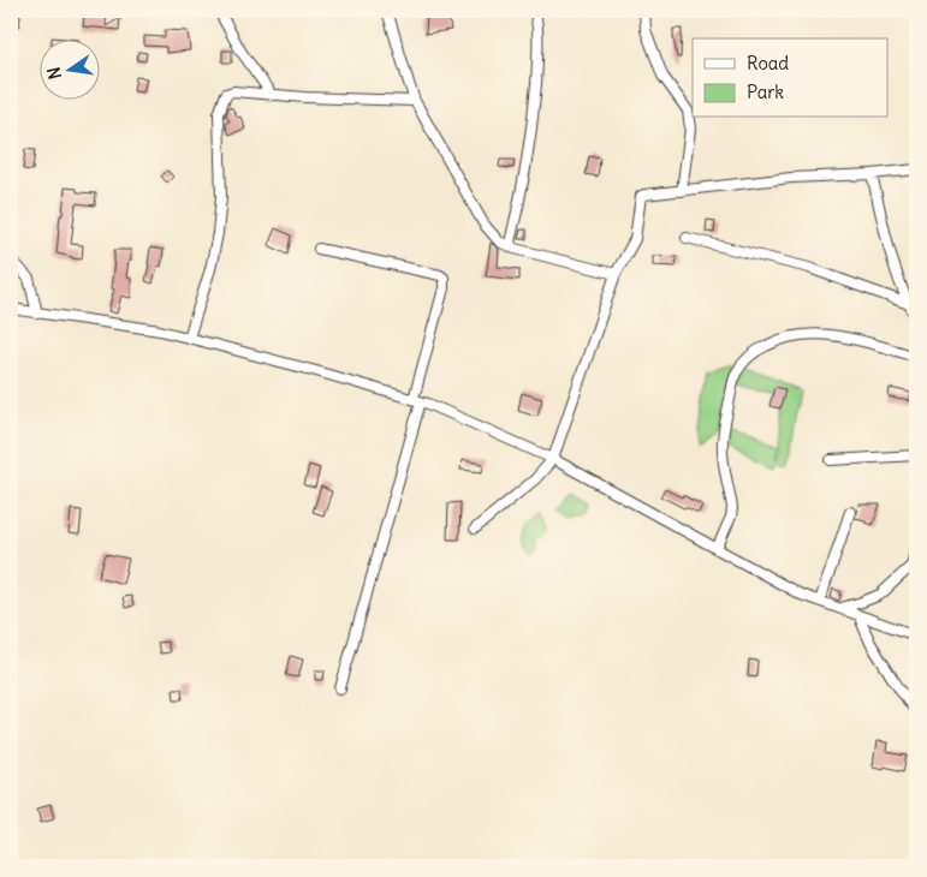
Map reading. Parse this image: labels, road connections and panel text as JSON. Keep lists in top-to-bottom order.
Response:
{
  "legend": ["Road", "Park"],
  "north": "left"
}
